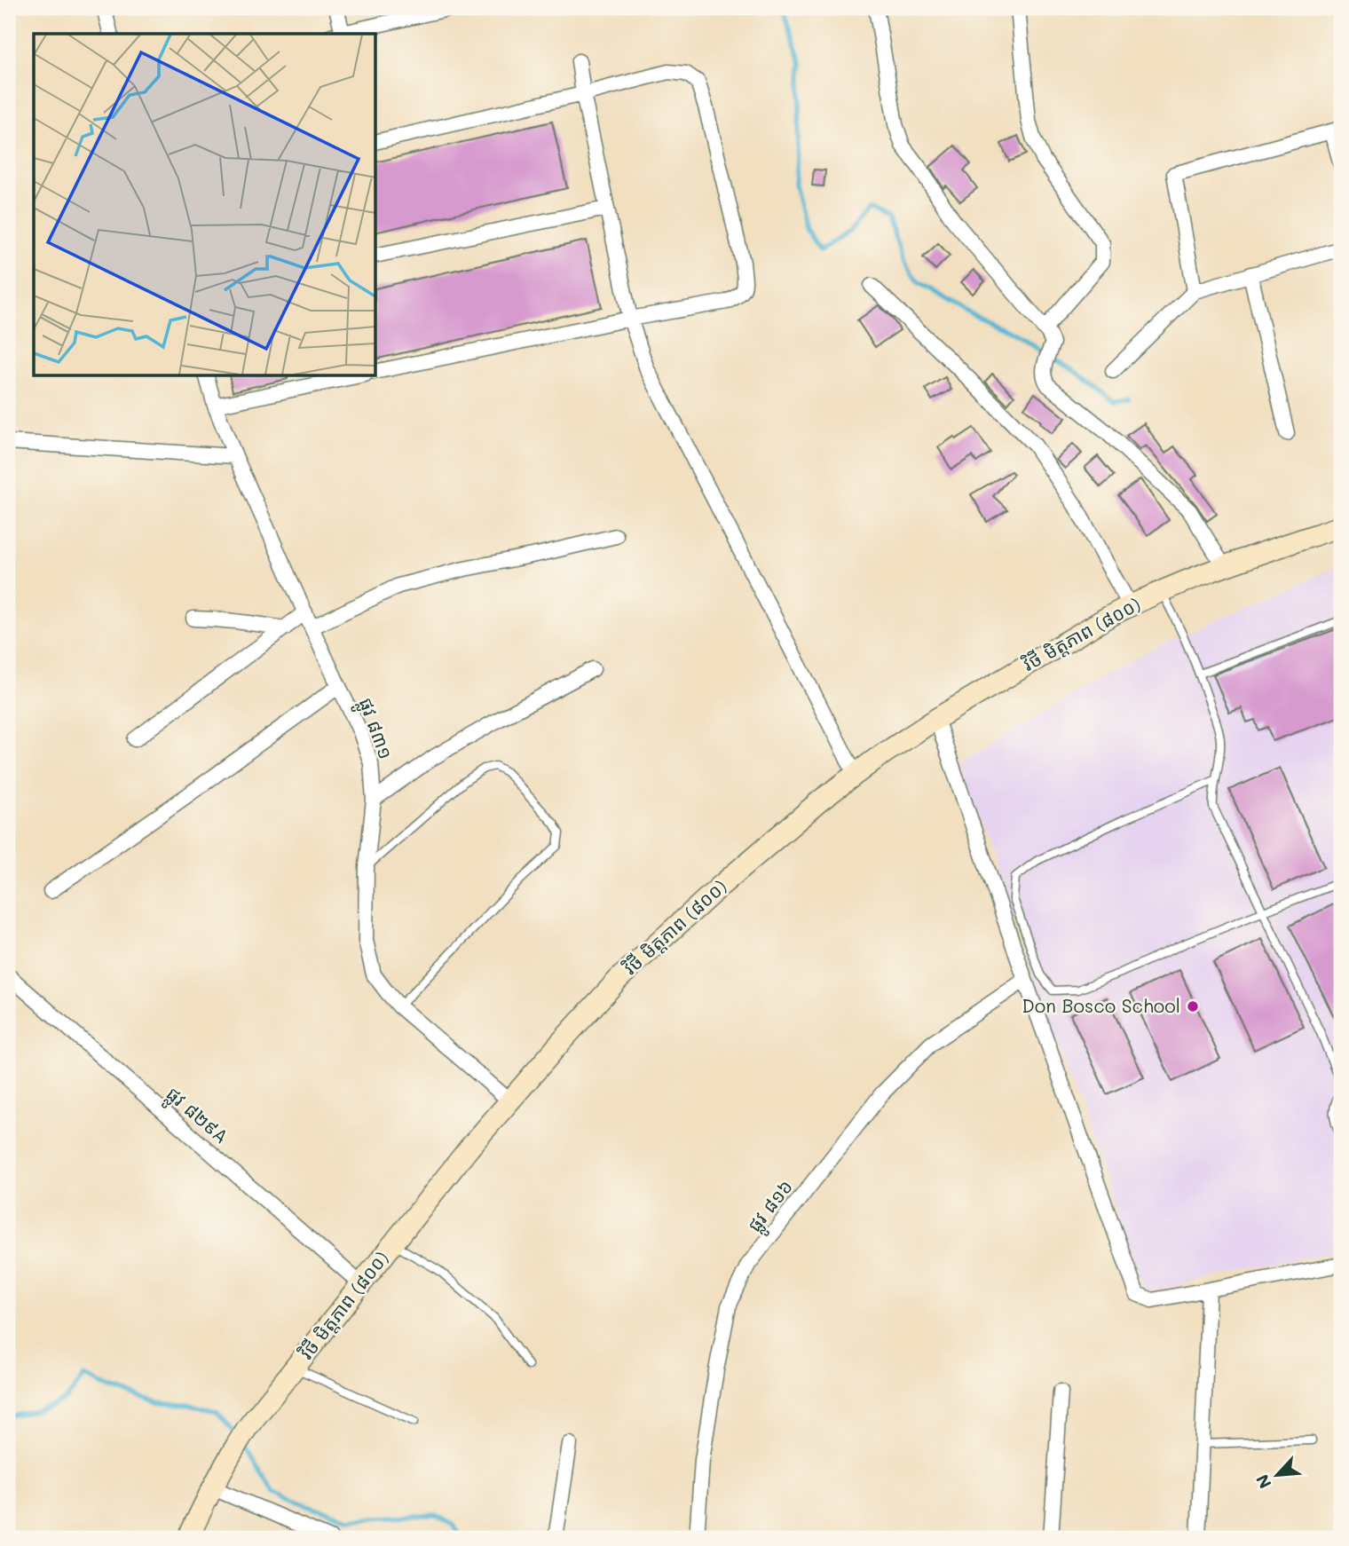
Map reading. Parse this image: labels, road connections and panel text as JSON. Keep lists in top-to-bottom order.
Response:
{
  "streets": {
    "main road": ["វិថី មិត្តភាព (៨០០)"],
    "street": ["ផ្លូវ ៨៣១", "ផ្លូវ ៨២៩A", "ផ្លូវ ៨១៦"]
  },
  "crossings": [
    ["វិថី មិត្តភាព (៨០០)", "ផ្លូវ ៨៣១"],
    ["វិថី មិត្តភាព (៨០០)", "ផ្លូវ ៨២៩A"]
  ],
  "places": ["Don Bosco School"],
  "north": "bottom left"
}
